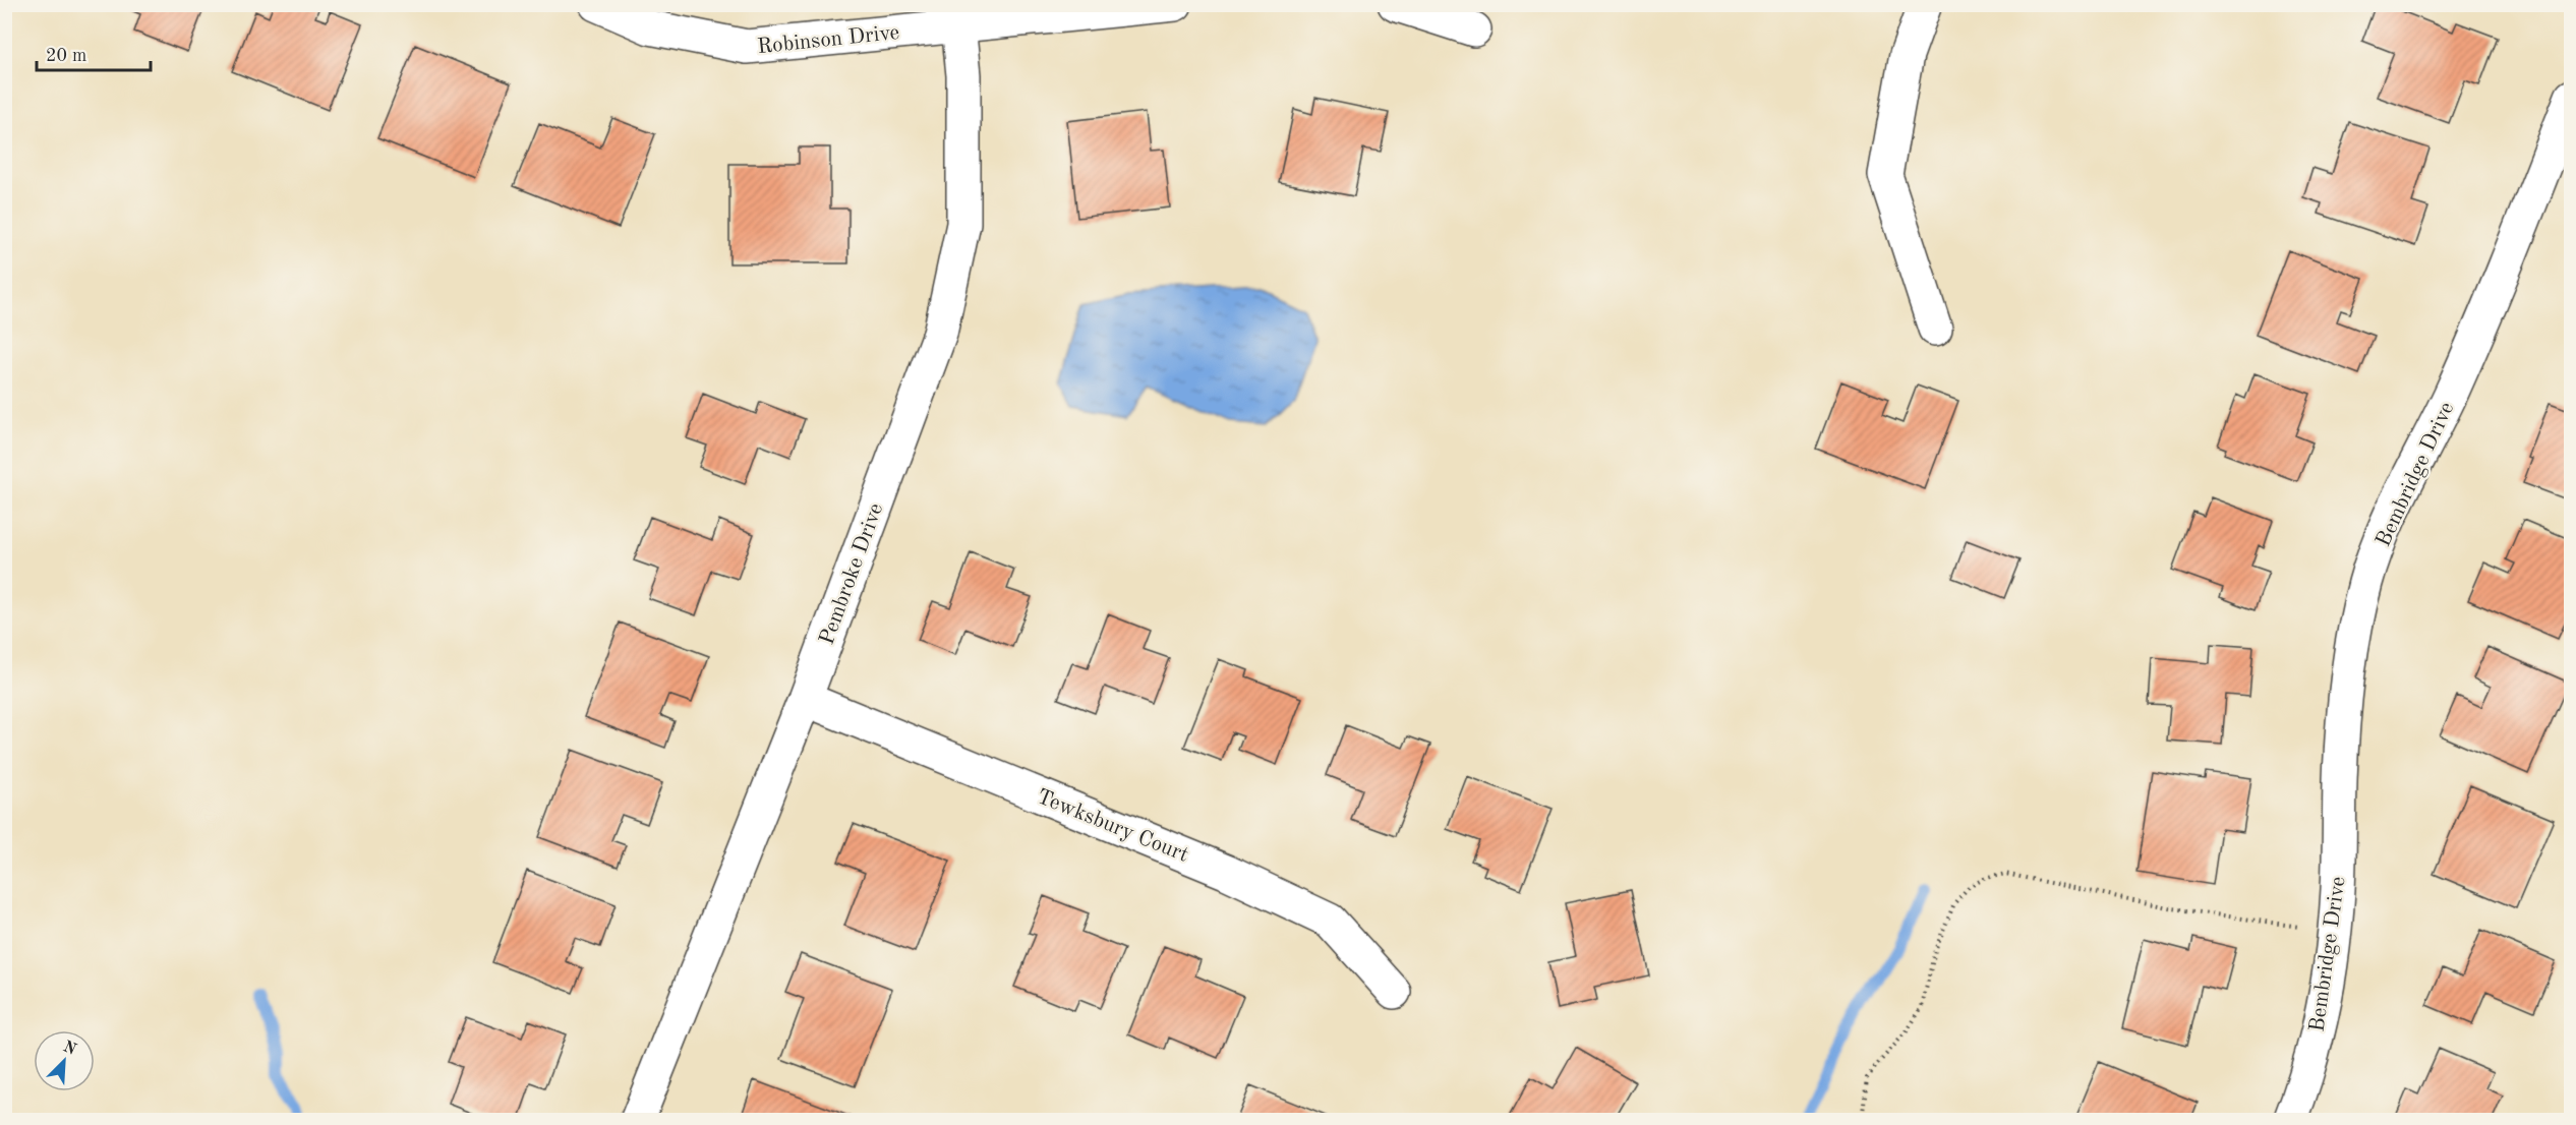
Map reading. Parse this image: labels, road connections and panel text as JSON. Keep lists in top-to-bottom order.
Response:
{
  "streets": {
    "street": [
      "Robinson Drive",
      "Bembridge Drive",
      "Pembroke Drive",
      "Tewksbury Court"
    ]
  },
  "crossings": [
    ["Robinson Drive", "Pembroke Drive"],
    ["Pembroke Drive", "Tewksbury Court"]
  ],
  "scale_bar": "20 m",
  "north": "top right"
}
